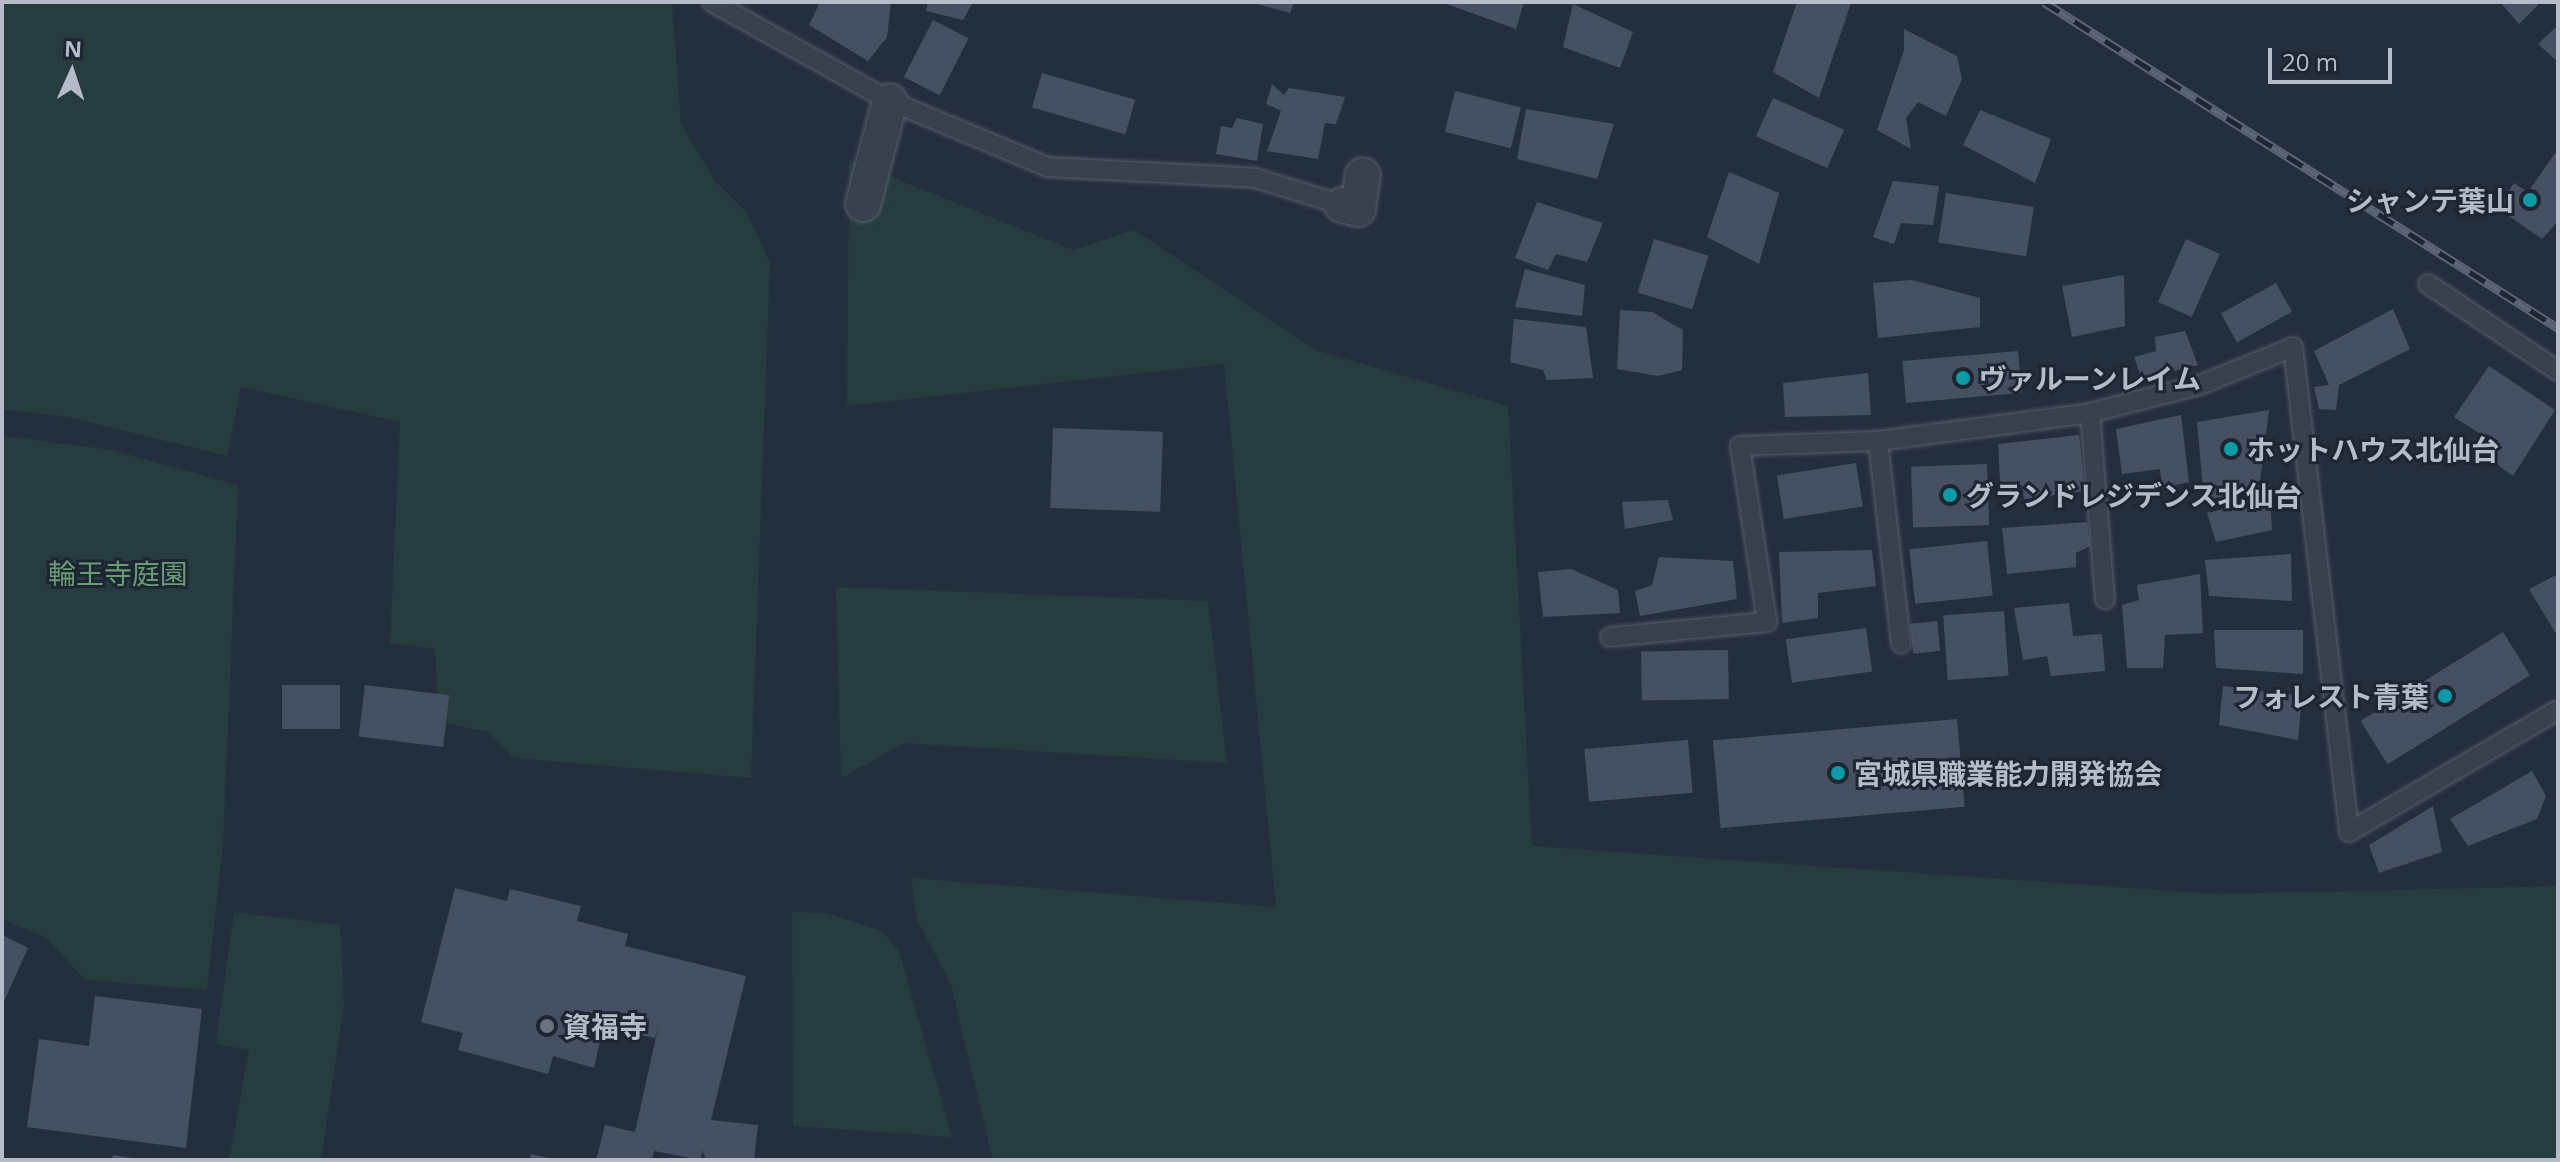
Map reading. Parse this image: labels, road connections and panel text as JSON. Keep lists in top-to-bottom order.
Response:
{
  "parks": ["輪王寺庭園"],
  "places": [
    "シャンテ葉山",
    "ヴァルーンレイム",
    "ホットハウス北仙台",
    "グランドレジデンス北仙台",
    "フォレスト青葉",
    "宮城県職業能力開発協会",
    "資福寺"
  ],
  "scale_bar": "20 m",
  "north": "top"
}
